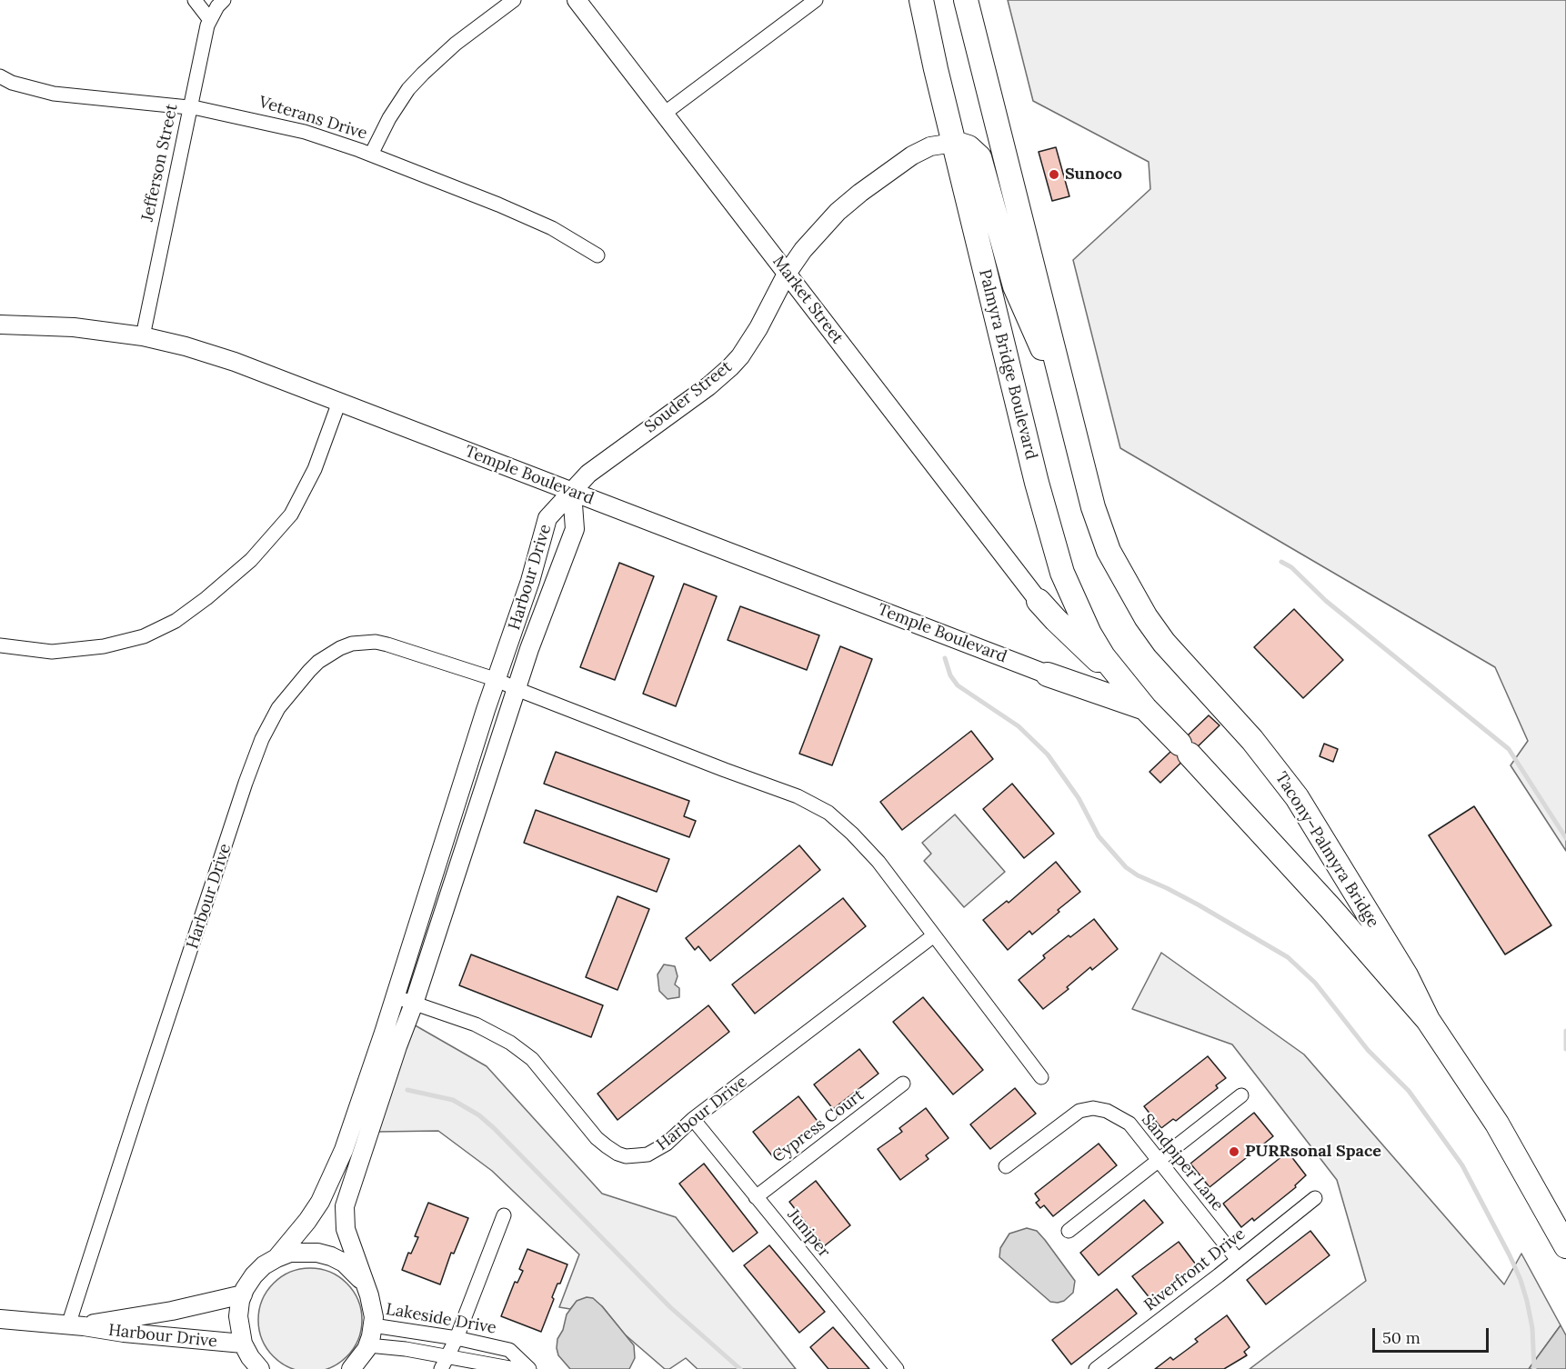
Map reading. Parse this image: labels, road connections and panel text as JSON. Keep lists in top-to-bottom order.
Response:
{
  "streets": {
    "highway": ["Palmyra Bridge Boulevard", "Tacony–Palmyra Bridge"],
    "street": [
      "Veterans Drive",
      "Jefferson Street",
      "Market Street",
      "Souder Street",
      "Temple Boulevard",
      "Harbour Drive",
      "Cypress Court",
      "Sandpiper Lane",
      "Juniper",
      "Riverfront Drive",
      "Lakeside Drive"
    ]
  },
  "crossings": [
    ["Veterans Drive", "Jefferson Street"],
    ["Jefferson Street", "Temple Boulevard"],
    ["Market Street", "Souder Street"],
    ["Palmyra Bridge Boulevard", "Souder Street"],
    ["Palmyra Bridge Boulevard", "Tacony–Palmyra Bridge"],
    ["Souder Street", "Temple Boulevard"],
    ["Souder Street", "Harbour Drive"],
    ["Temple Boulevard", "Harbour Drive"],
    ["Harbour Drive", "Juniper"],
    ["Harbour Drive", "Lakeside Drive"],
    ["Cypress Court", "Juniper"],
    ["Sandpiper Lane", "Riverfront Drive"]
  ],
  "places": ["Sunoco", "PURRsonal Space"],
  "scale_bar": "50 m"
}
